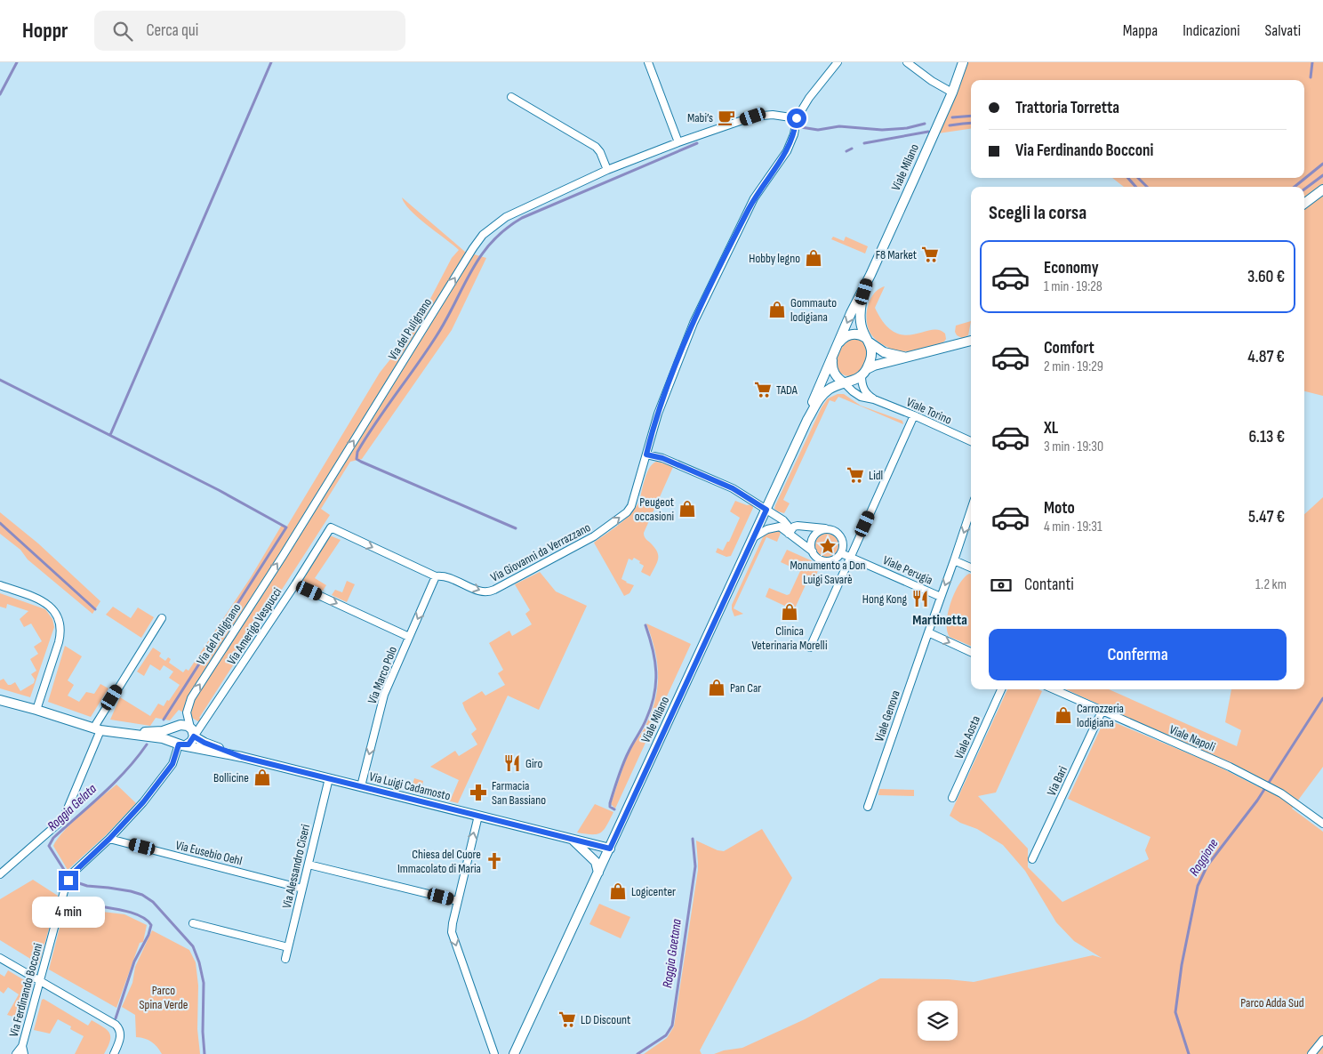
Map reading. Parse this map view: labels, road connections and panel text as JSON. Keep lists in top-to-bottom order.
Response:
{
  "streets": {
    "street": [
      "Viale Milano",
      "Via del Pulignano",
      "Viale Torino",
      "Via Giovanni da Verrazzano",
      "Viale Perugia",
      "Via Amerigo Vespucci",
      "Via Marco Polo",
      "Viale Genova",
      "Viale Aosta",
      "Viale Napoli",
      "Via Bari",
      "Via Luigi Cadamosto",
      "Via Eusebio Oehl",
      "Via Alessandro Ciseri",
      "Via Ferdinando Bocconi"
    ]
  },
  "crossings": [
    ["Viale Milano", "Viale Torino"],
    ["Viale Milano", "Via Luigi Cadamosto"],
    ["Via del Pulignano", "Via Giovanni da Verrazzano"],
    ["Via del Pulignano", "Via Amerigo Vespucci"],
    ["Via del Pulignano", "Via Luigi Cadamosto"],
    ["Via del Pulignano", "Via Ferdinando Bocconi"],
    ["Via Giovanni da Verrazzano", "Via Amerigo Vespucci"],
    ["Via Giovanni da Verrazzano", "Via Marco Polo"],
    ["Viale Perugia", "Viale Genova"],
    ["Via Amerigo Vespucci", "Via Luigi Cadamosto"],
    ["Via Amerigo Vespucci", "Via Ferdinando Bocconi"],
    ["Via Marco Polo", "Via Luigi Cadamosto"],
    ["Viale Napoli", "Via Bari"],
    ["Via Luigi Cadamosto", "Via Alessandro Ciseri"],
    ["Via Luigi Cadamosto", "Via Ferdinando Bocconi"],
    ["Via Eusebio Oehl", "Via Alessandro Ciseri"],
    ["Via Eusebio Oehl", "Via Ferdinando Bocconi"]
  ],
  "one_way": ["Via del Pulignano", "Via Giovanni da Verrazzano", "Via Marco Polo"],
  "districts": ["Martinetta"],
  "water": ["Roggia Gelata", "Roggione", "Roggia Gaetana"],
  "parks": ["Parco Spina Verde", "Parco Adda Sud"],
  "places": {
    "cafe": ["Mabi’s"],
    "supermarket": [
      "F8 Market",
      "TADA",
      "Lidl",
      "LD Discount"
    ],
    "shop": [
      "Hobby legno",
      "Gommauto lodigiana",
      "Peugeot occasioni",
      "Clinica Veterinaria Morelli",
      "Pan Car",
      "Carrozzeria lodigiana",
      "Bollicine",
      "Logicenter"
    ],
    "place": ["Monumento a Don Luigi Savarè"],
    "restaurant": ["Hong Kong", "Giro"],
    "pharmacy": ["Farmacia San Bassiano"],
    "church": ["Chiesa del Cuore Immacolato di Maria"]
  },
  "page": {
    "header": "Hoppr",
    "search": "Cerca qui",
    "nav": ["Mappa", "Indicazioni", "Salvati"],
    "banner": ["Trattoria Torretta", "Via Ferdinando Bocconi"],
    "heading": "Scegli la corsa",
    "list": [
      {
        "name": "Economy",
        "note": "1 min · 19:28",
        "value": "3.60 €"
      },
      {
        "name": "Comfort",
        "note": "2 min · 19:29",
        "value": "4.87 €"
      },
      {
        "name": "XL",
        "note": "3 min · 19:30",
        "value": "6.13 €"
      },
      {
        "name": "Moto",
        "note": "4 min · 19:31",
        "value": "5.47 €"
      }
    ],
    "pay": ["Contanti", "1.2 km"],
    "buttons": "Conferma",
    "bubble": "4 min"
  }
}
